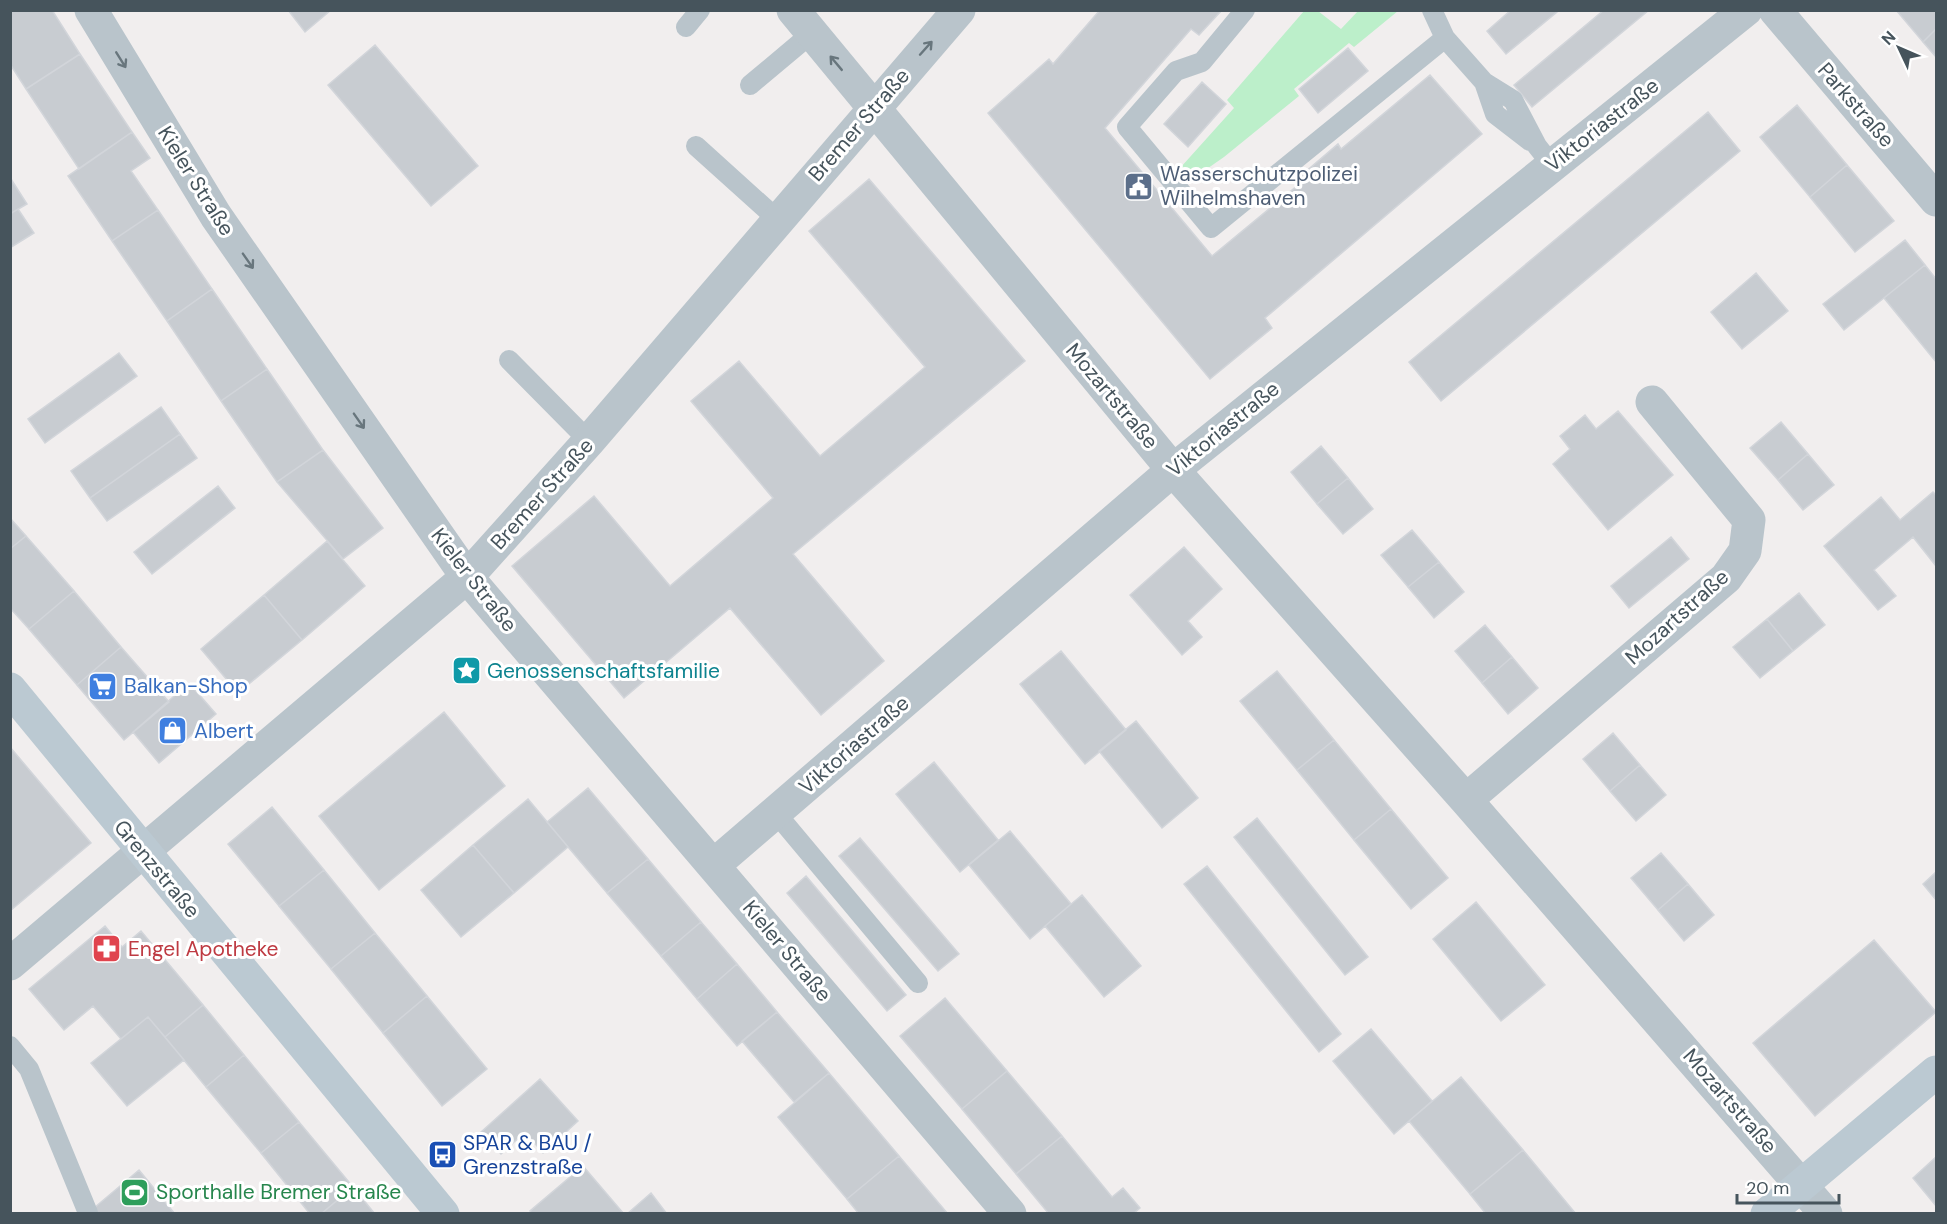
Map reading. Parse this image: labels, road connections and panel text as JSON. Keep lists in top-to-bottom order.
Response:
{
  "streets": {
    "main road": ["Grenzstraße"],
    "street": [
      "Parkstraße",
      "Bremer Straße",
      "Viktoriastraße",
      "Kieler Straße",
      "Mozartstraße"
    ]
  },
  "crossings": [
    ["Bremer Straße", "Kieler Straße"],
    ["Bremer Straße", "Mozartstraße"],
    ["Bremer Straße", "Grenzstraße"],
    ["Viktoriastraße", "Kieler Straße"],
    ["Viktoriastraße", "Mozartstraße"]
  ],
  "one_way": ["Kieler Straße"],
  "places": {
    "public building": ["Wasserschutzpolizei Wilhelmshaven"],
    "place": ["Genossenschaftsfamilie"],
    "supermarket": ["Balkan-Shop"],
    "shop": ["Albert"],
    "pharmacy": ["Engel Apotheke"],
    "bus stop": ["SPAR & BAU / Grenzstraße"],
    "sports": ["Sporthalle Bremer Straße"]
  },
  "scale_bar": "20 m",
  "north": "top left"
}
